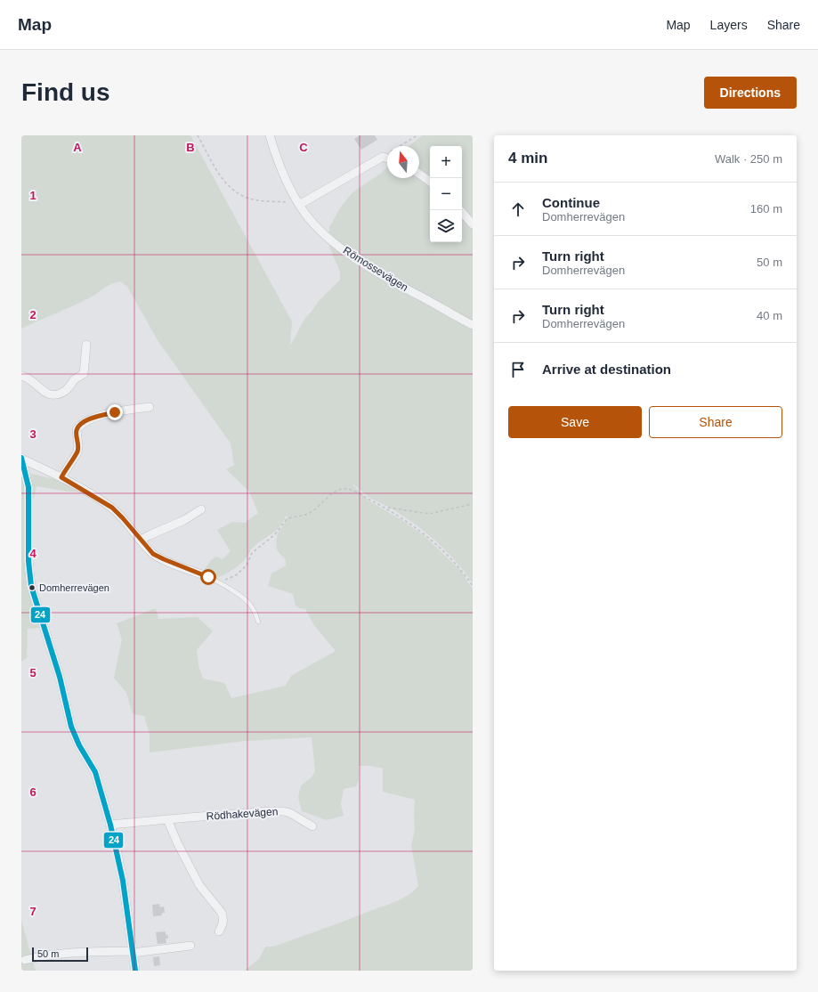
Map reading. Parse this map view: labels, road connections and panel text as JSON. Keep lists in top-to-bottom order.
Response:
{
  "streets": {
    "street": ["Römossevägen", "Rödhakevägen"]
  },
  "places": ["Domherrevägen"],
  "lines": ["transit line 24"],
  "scale_bar": "50 m",
  "north": "top",
  "page": {
    "header": "Map",
    "nav": ["Map", "Layers", "Share"],
    "buttons": [
      "Directions",
      ["Save", "Share"]
    ],
    "title": "Find us",
    "heading": ["4 min", "Walk · 250 m"],
    "map_buttons": ["+", "−"],
    "list": [
      ["Continue", "Domherrevägen", "160 m"],
      ["Turn right", "Domherrevägen", "50 m"],
      ["Turn right", "Domherrevägen", "40 m"],
      "Arrive at destination"
    ],
    "scale": "50 m"
  },
  "grid": {
    "columns": ["A", "B", "C"],
    "rows": [
      "1",
      "2",
      "3",
      "4",
      "5",
      "6",
      "7"
    ]
  }
}
